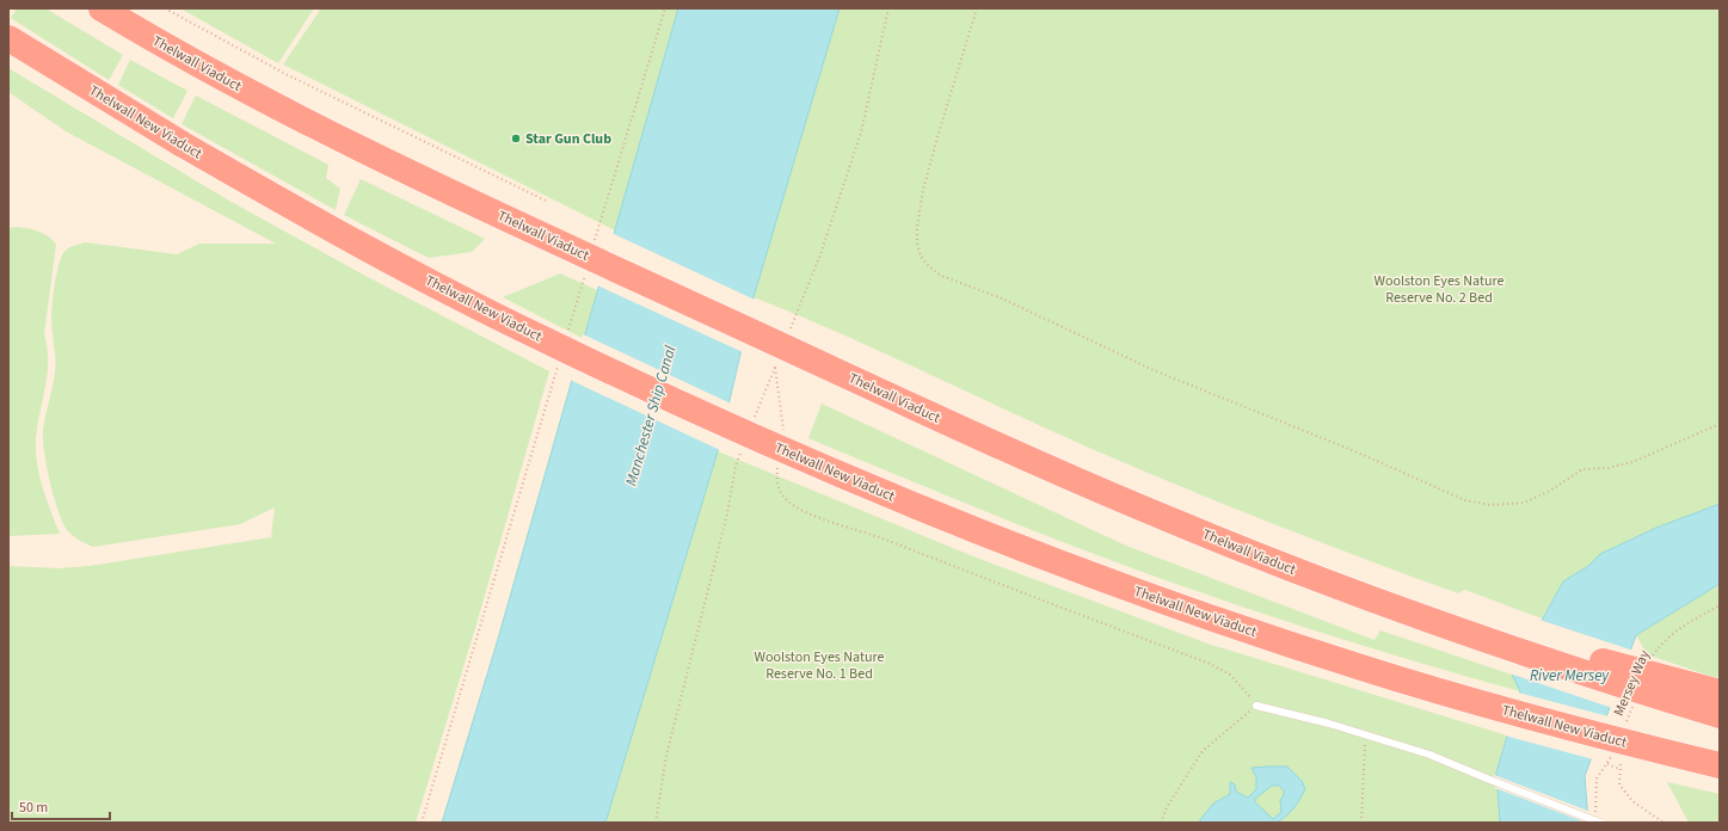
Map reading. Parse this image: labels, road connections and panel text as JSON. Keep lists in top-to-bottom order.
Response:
{
  "streets": {
    "highway": ["Thelwall Viaduct", "Thelwall New Viaduct"],
    "path": ["Mersey Way"]
  },
  "water": ["Manchester Ship Canal", "River Mersey"],
  "parks": ["Woolston Eyes Nature Reserve No. 2 Bed", "Woolston Eyes Nature Reserve No. 1 Bed"],
  "places": ["Star Gun Club"],
  "scale_bar": "50 m"
}
